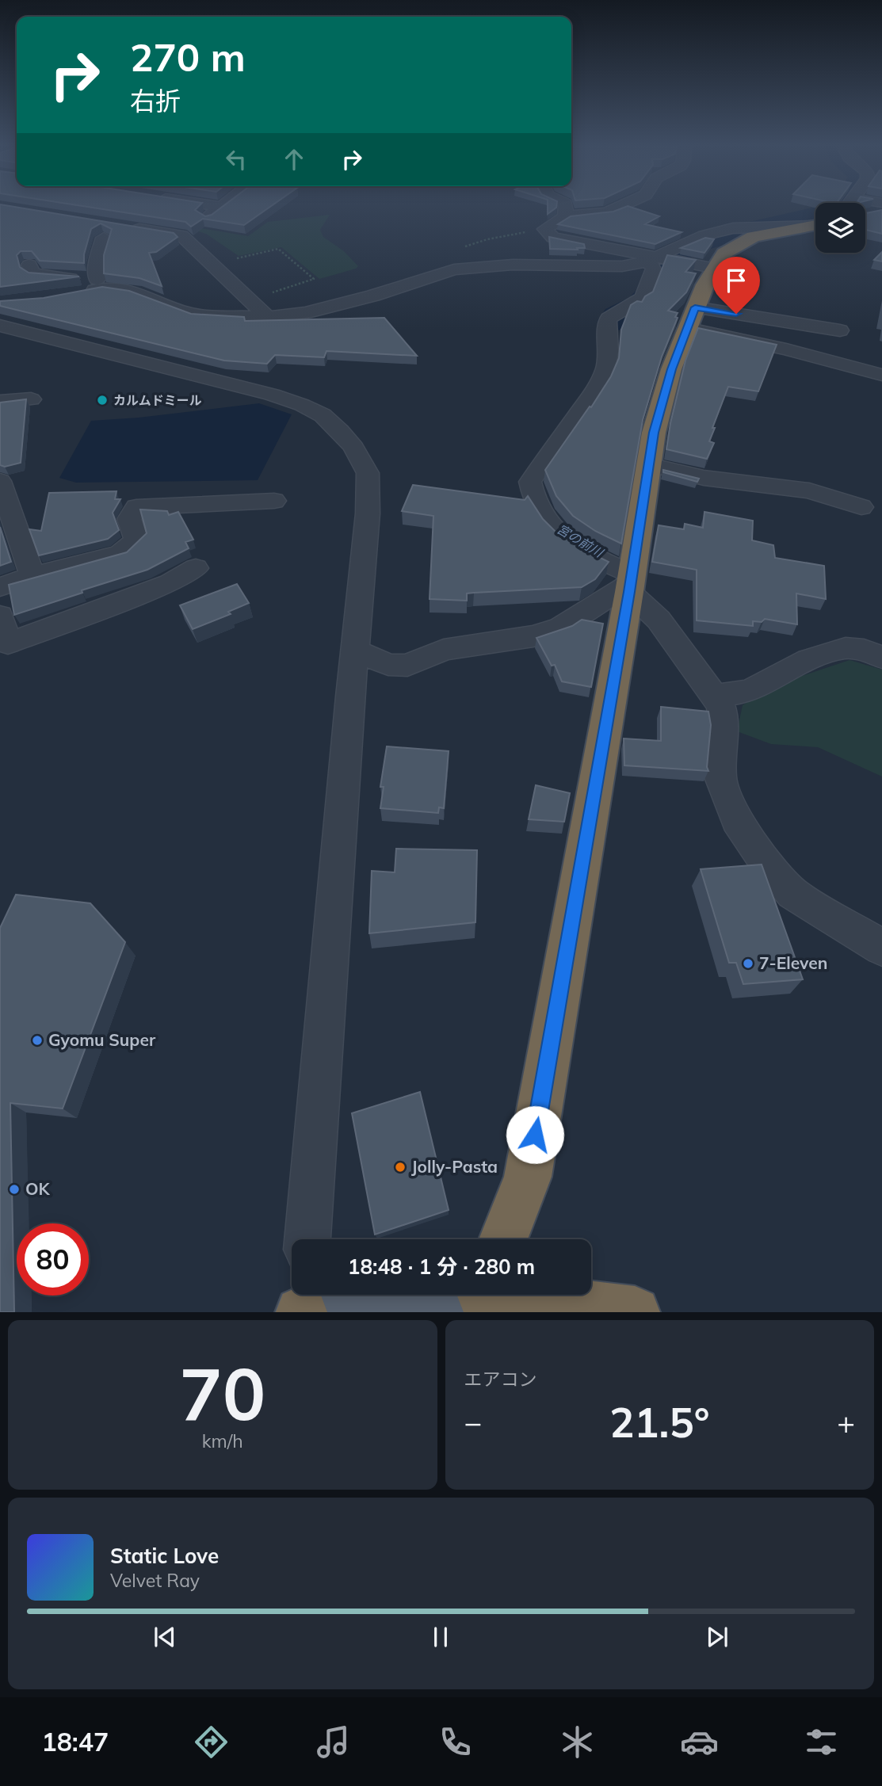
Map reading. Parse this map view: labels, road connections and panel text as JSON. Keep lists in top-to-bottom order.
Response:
{
  "water": ["宮の前川"],
  "places": [
    "カルムドミール",
    "7-Eleven",
    "Gyomu Super",
    "Jolly-Pasta",
    "OK"
  ],
  "page": {
    "turn": ["270 m", "右折"],
    "limit": "80",
    "trip": "18:48 · 1 分 · 280 m",
    "tile": [
      ["70", "km/h"],
      "エアコン"
    ],
    "heat": ["−", "21.5°", "+"],
    "song": ["Static Love", "Velvet Ray"],
    "tabs": "18:47"
  }
}
